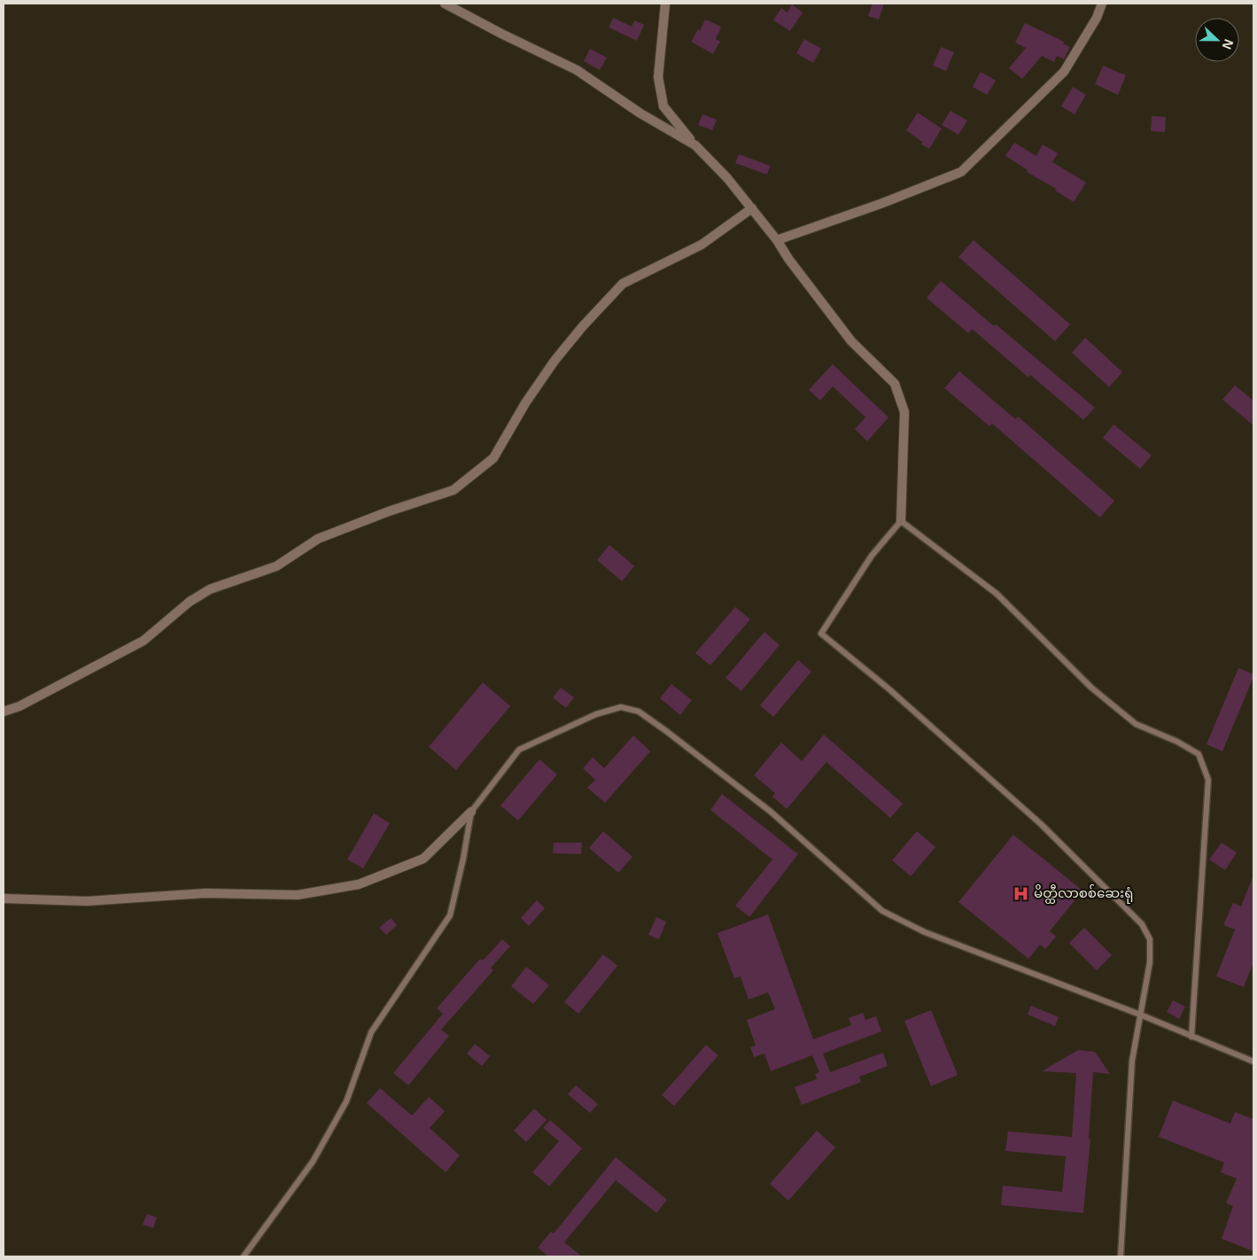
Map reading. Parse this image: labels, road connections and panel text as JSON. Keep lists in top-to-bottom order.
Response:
{
  "places": {
    "hospital": ["မိတ္ထီလာစစ်ဆေးရုံ"]
  },
  "north": "right"
}
